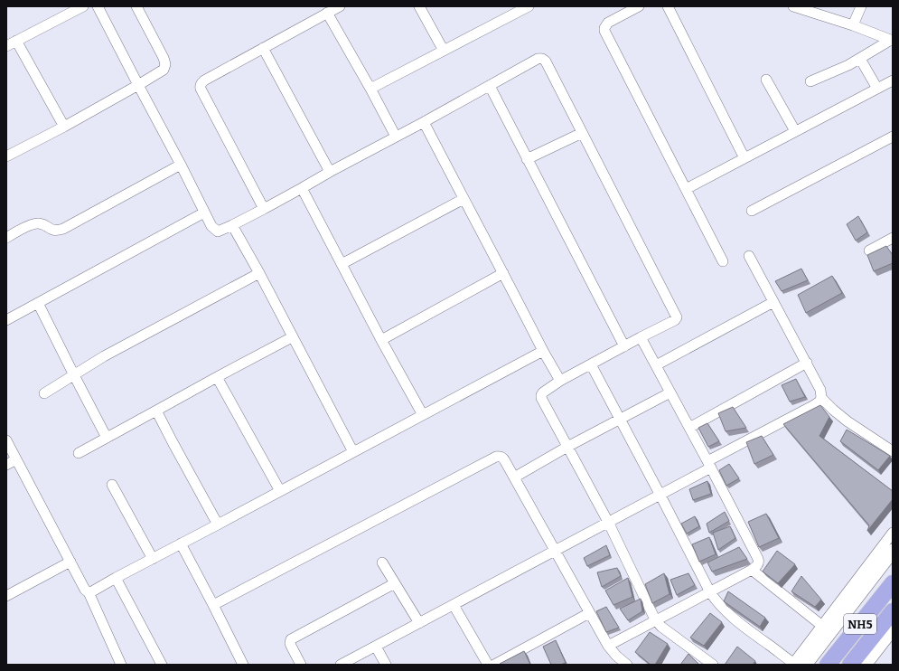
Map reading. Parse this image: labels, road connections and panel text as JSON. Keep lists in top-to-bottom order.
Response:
{
  "streets": {
    "highway": ["NH5"]
  }
}
